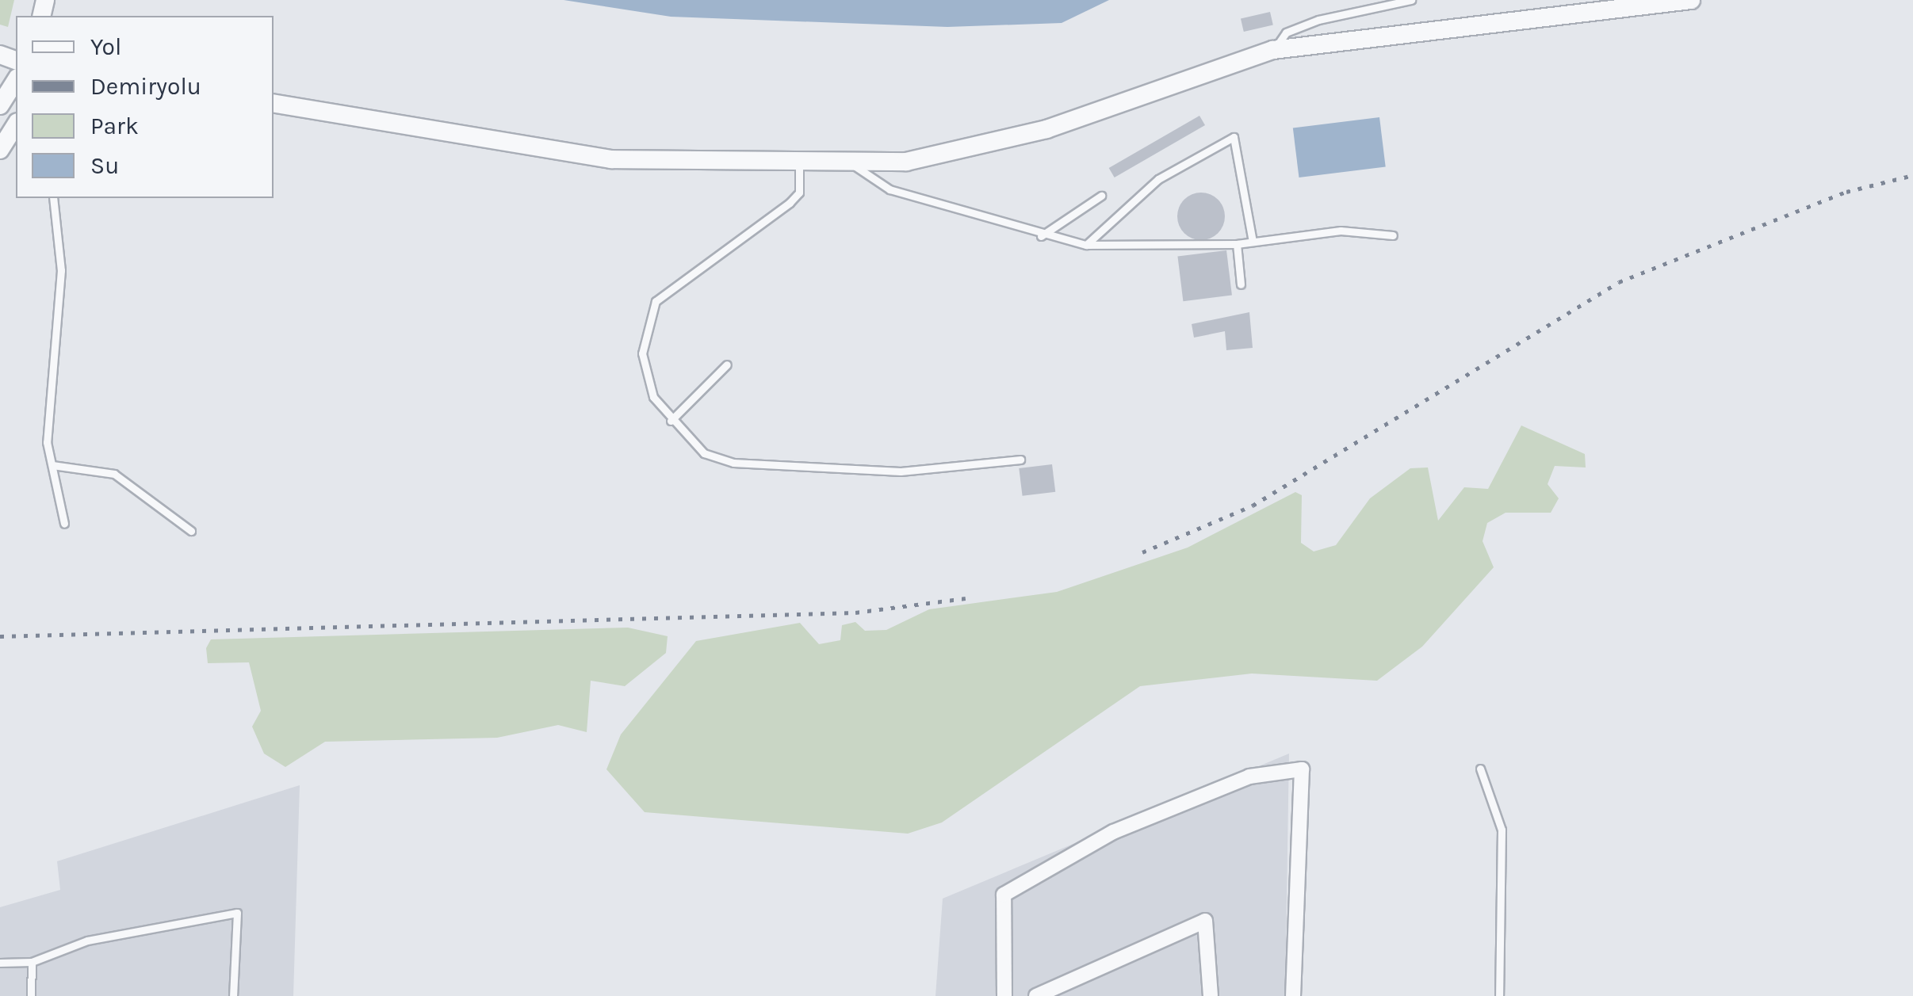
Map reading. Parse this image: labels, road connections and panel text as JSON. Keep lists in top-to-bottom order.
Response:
{
  "legend": [
    "Yol",
    "Demiryolu",
    "Park",
    "Su"
  ]
}
